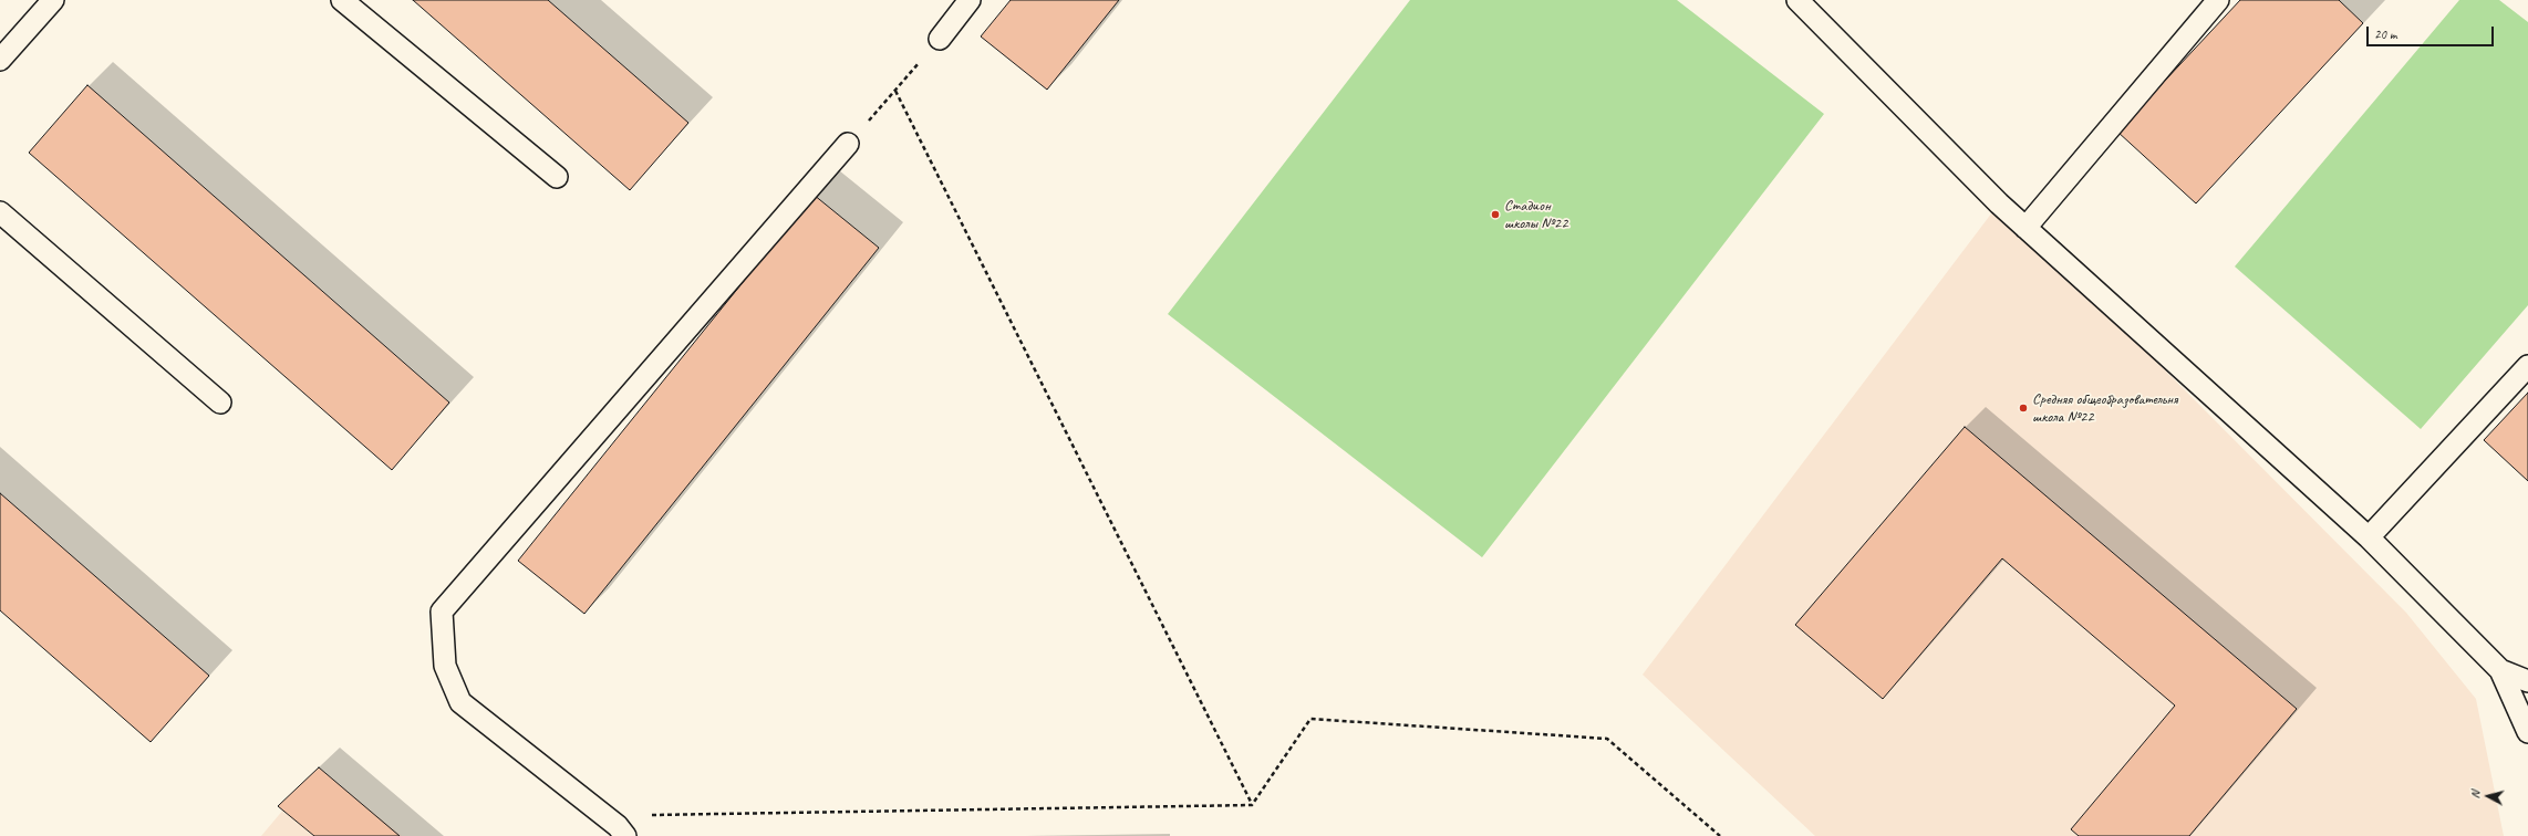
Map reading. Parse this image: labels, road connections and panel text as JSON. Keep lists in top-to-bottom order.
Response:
{
  "places": ["Стадион школы №22", "Средняя общеобразовательня школа №22"],
  "scale_bar": "20 m",
  "north": "left"
}
